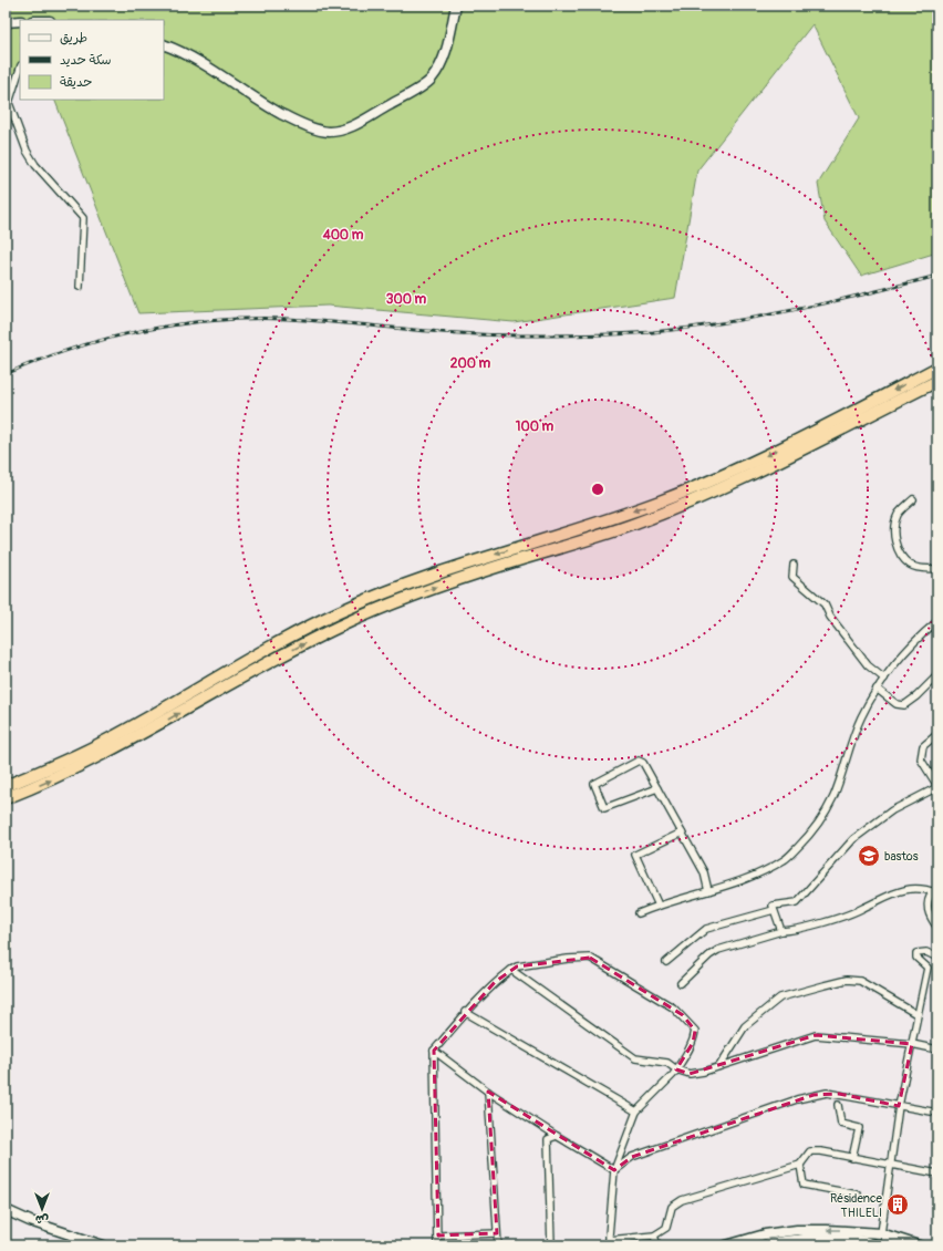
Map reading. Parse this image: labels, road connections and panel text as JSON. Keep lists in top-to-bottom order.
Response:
{
  "places": {
    "school or university": ["bastos"],
    "building": ["Résidence THILELI"]
  },
  "legend": ["طريق", "سكة حديد", "حديقة"],
  "north": "bottom",
  "rings": [
    "400 m",
    "300 m",
    "200 m",
    "100 m"
  ]
}
